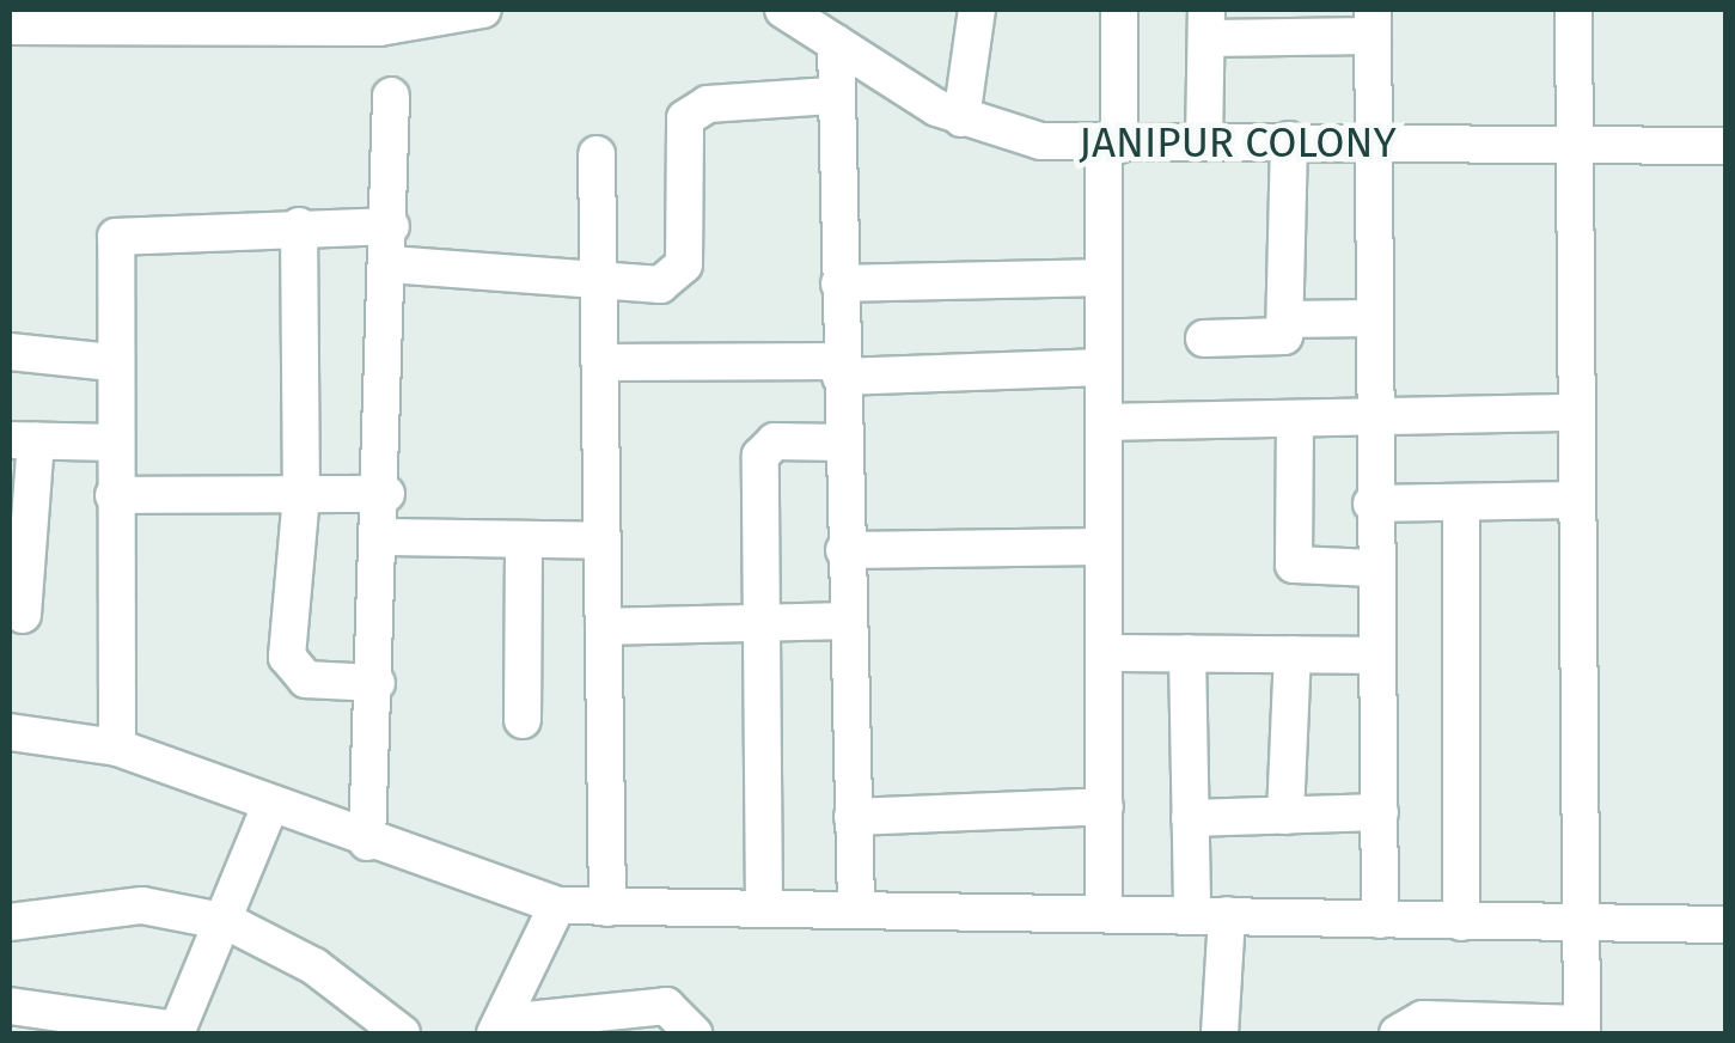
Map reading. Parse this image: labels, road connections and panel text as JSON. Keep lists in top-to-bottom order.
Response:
{
  "streets": {
    "street": ["JANIPUR COLONY"]
  }
}
